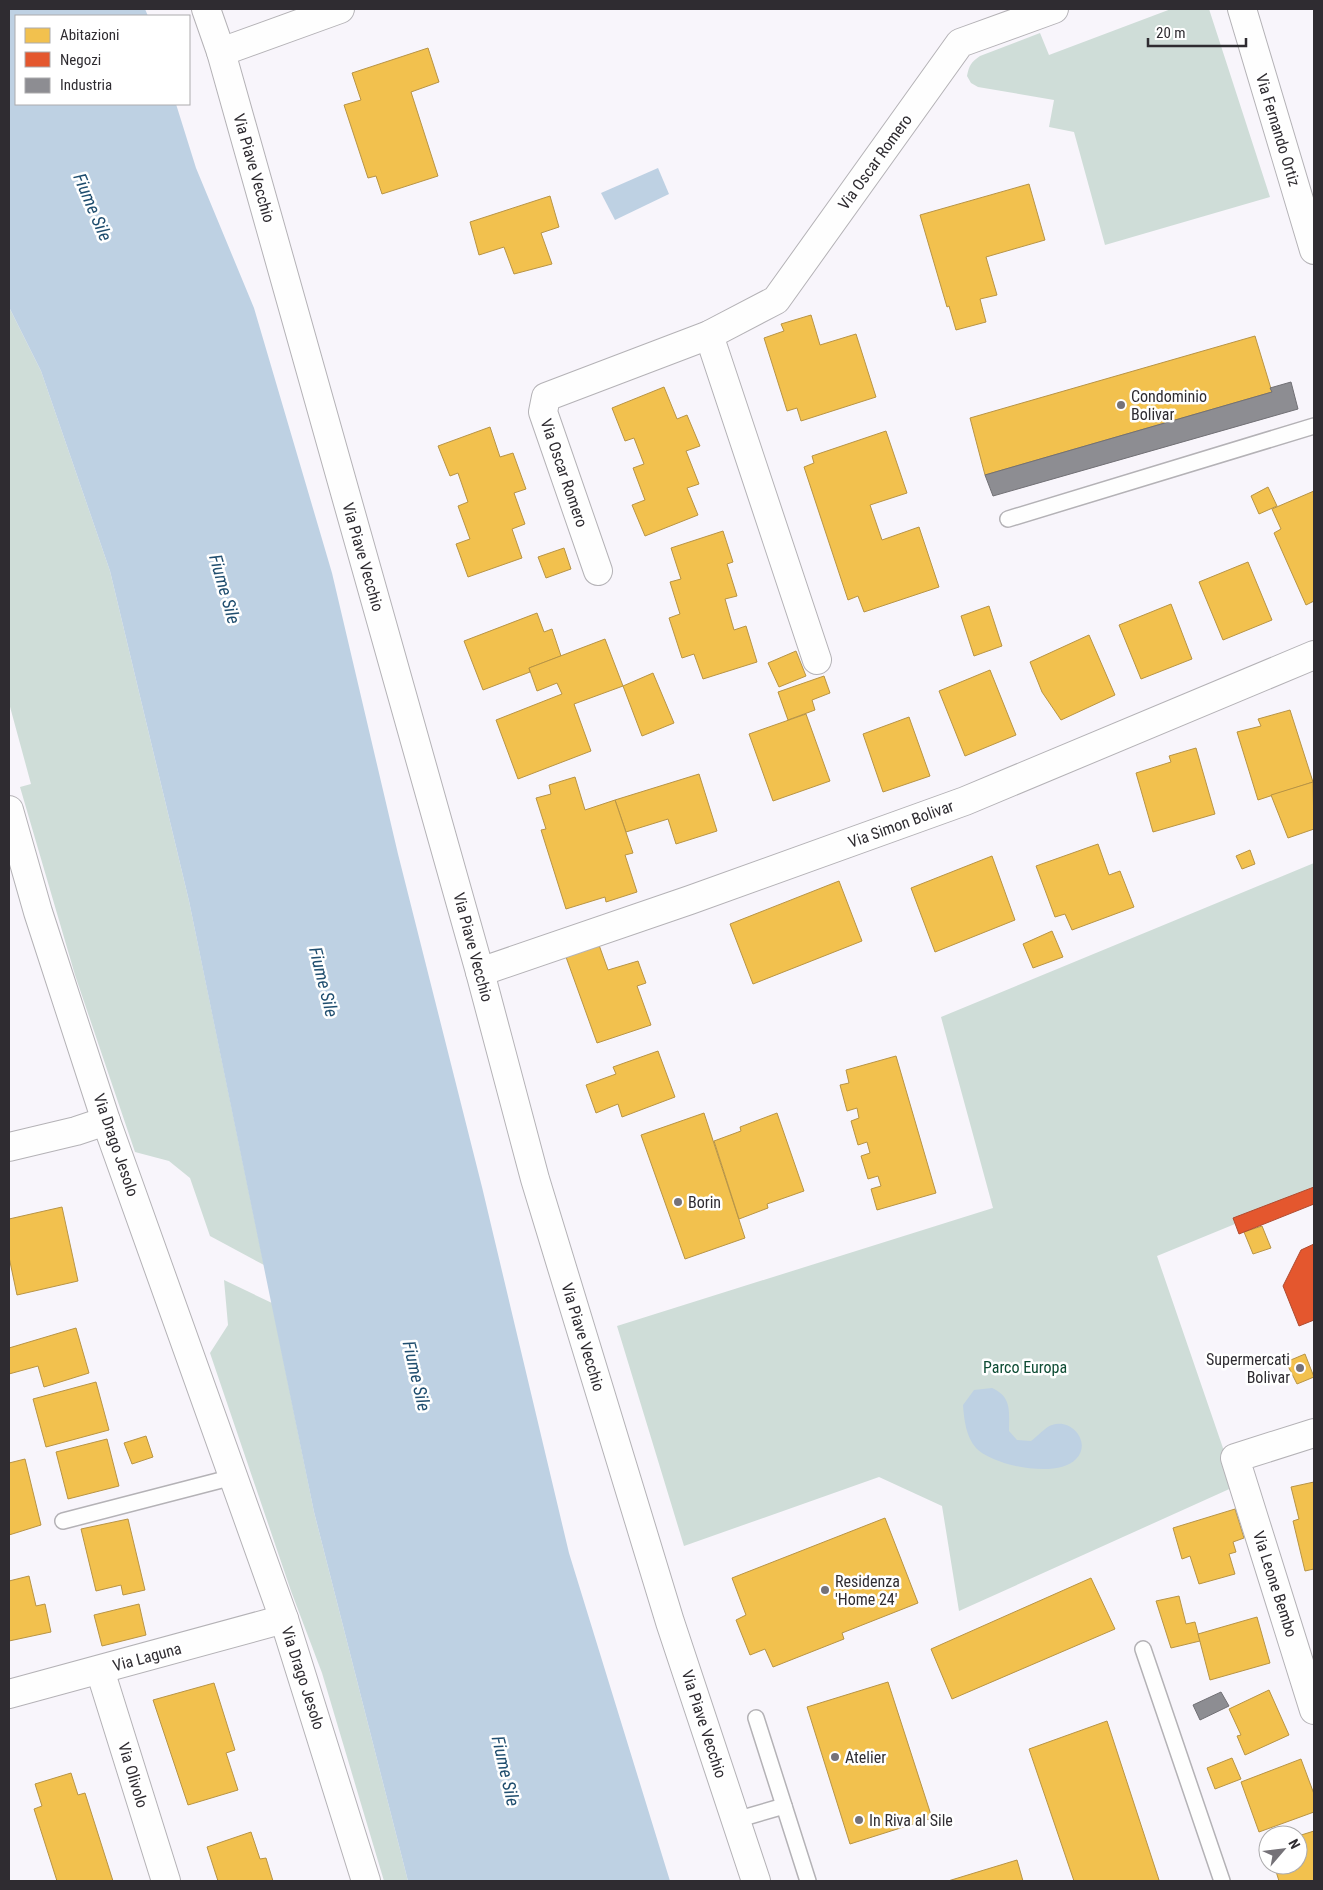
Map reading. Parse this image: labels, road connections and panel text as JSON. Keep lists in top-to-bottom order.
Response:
{
  "streets": {
    "street": [
      "Via Fernando Ortiz",
      "Via Oscar Romero",
      "Via Piave Vecchio",
      "Via Simon Bolivar",
      "Via Drago Jesolo",
      "Via Leone Bembo",
      "Via Laguna",
      "Via Olivolo"
    ]
  },
  "crossings": [
    ["Via Piave Vecchio", "Via Simon Bolivar"],
    ["Via Drago Jesolo", "Via Laguna"],
    ["Via Laguna", "Via Olivolo"]
  ],
  "water": ["Fiume Sile"],
  "parks": ["Parco Europa"],
  "places": [
    "Condominio Bolivar",
    "Borin",
    "Supermercati Bolivar",
    "Residenza 'Home 24'",
    "Atelier",
    "In Riva al Sile"
  ],
  "legend": ["Abitazioni", "Negozi", "Industria"],
  "scale_bar": "20 m",
  "north": "top right"
}
